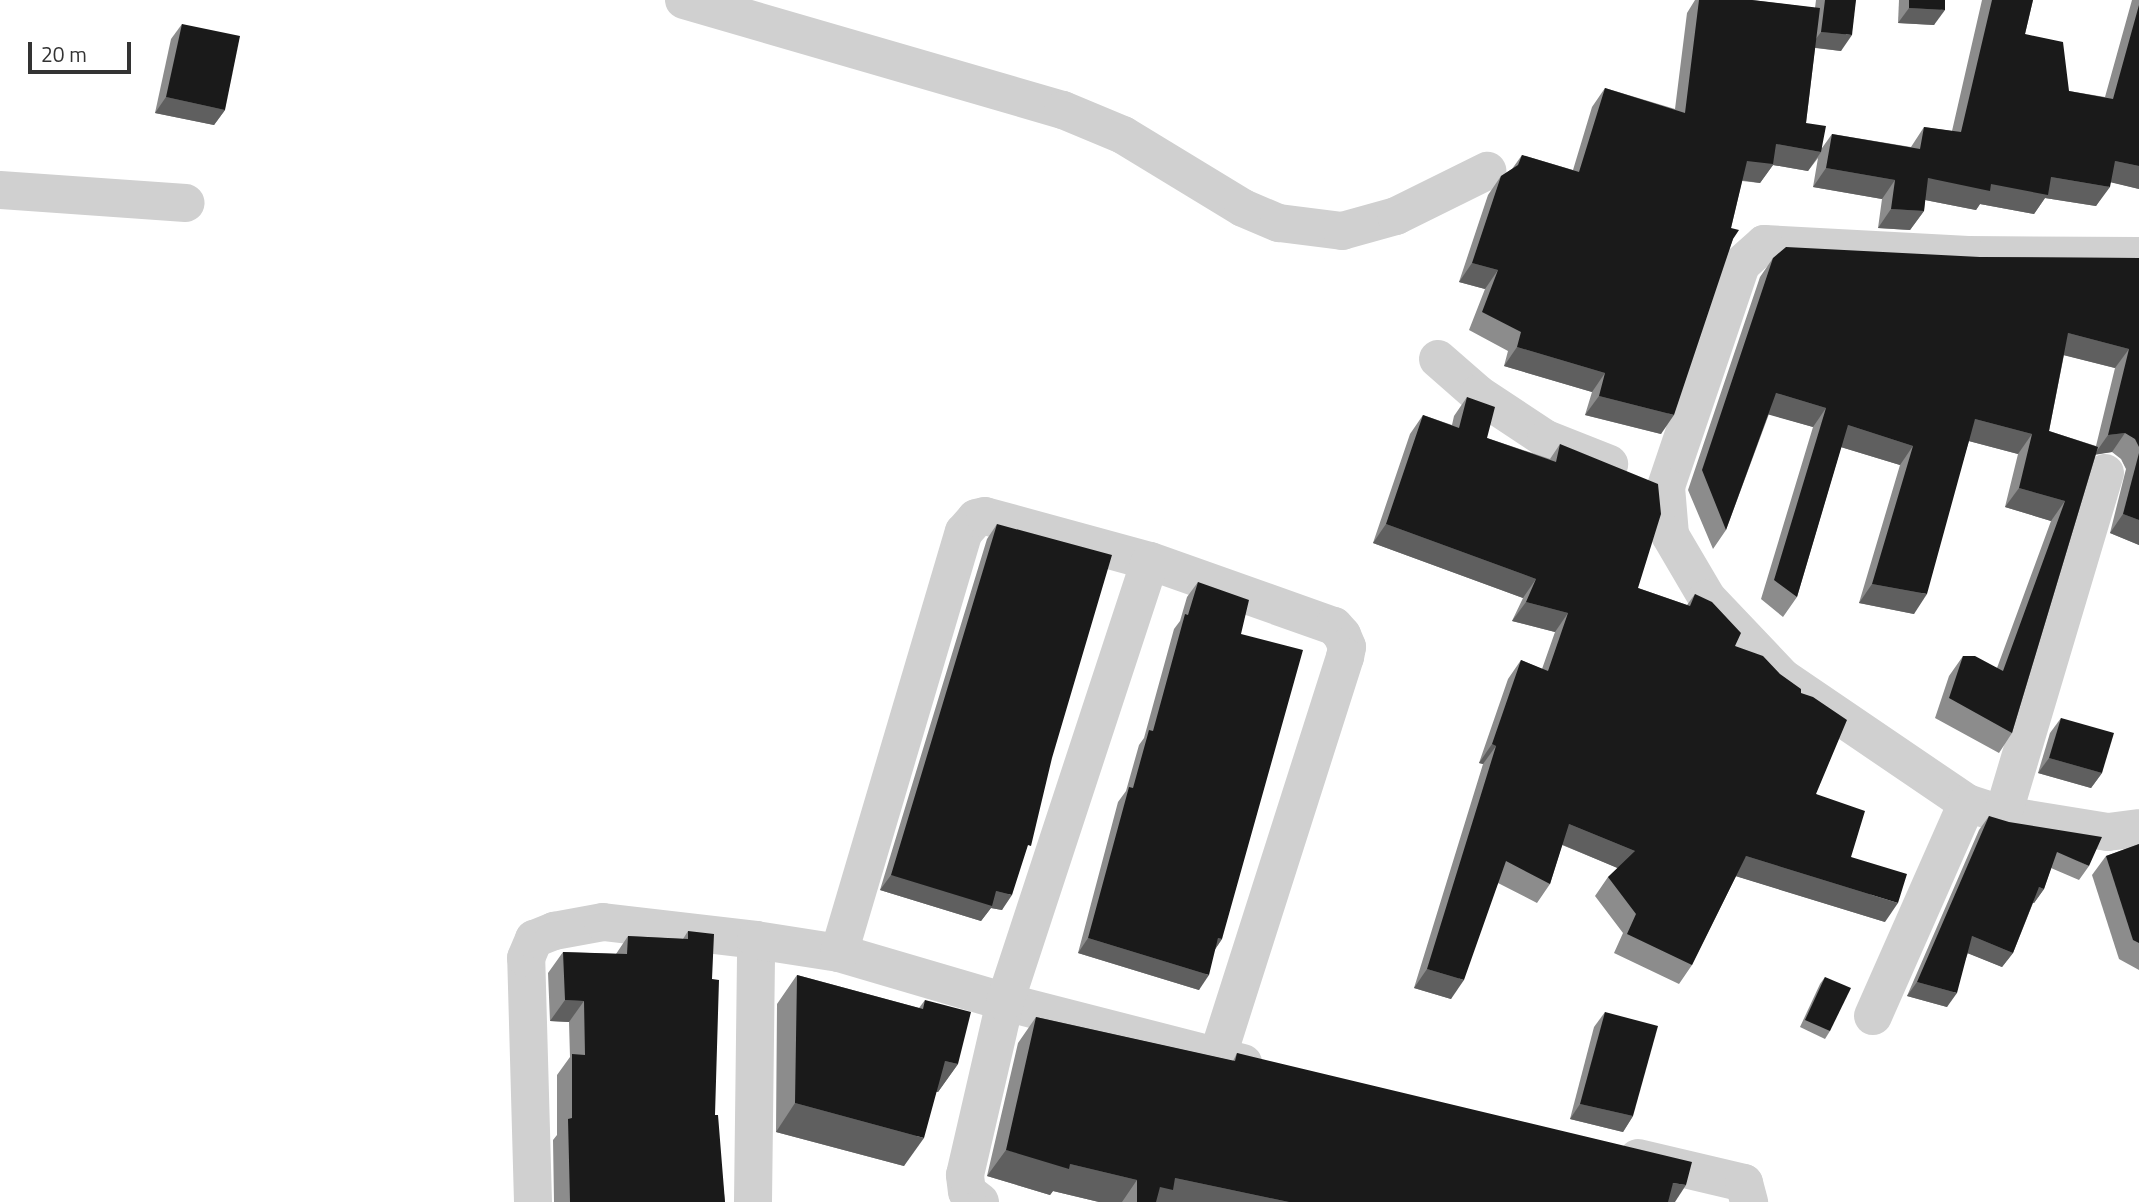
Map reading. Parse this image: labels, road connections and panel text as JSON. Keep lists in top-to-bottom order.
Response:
{
  "scale_bar": "20 m"
}
